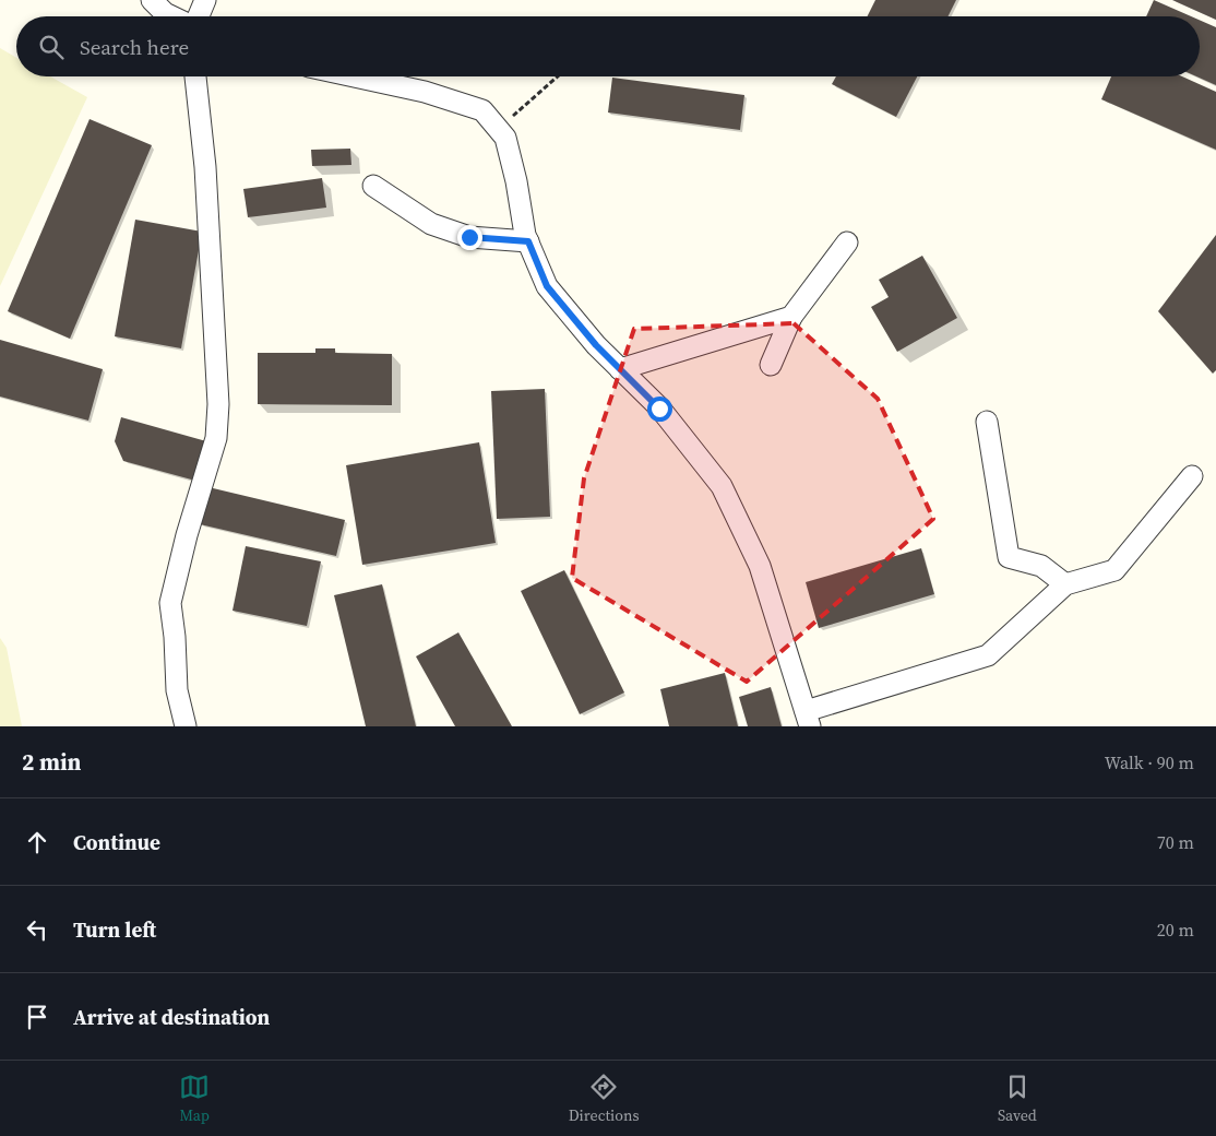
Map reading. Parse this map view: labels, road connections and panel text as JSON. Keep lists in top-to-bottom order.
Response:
{
  "page": {
    "search": "Search here",
    "heading": ["2 min", "Walk · 90 m"],
    "list": [
      ["Continue", "70 m"],
      ["Turn left", "20 m"],
      "Arrive at destination"
    ],
    "nav": ["Map", "Directions", "Saved"]
  }
}
